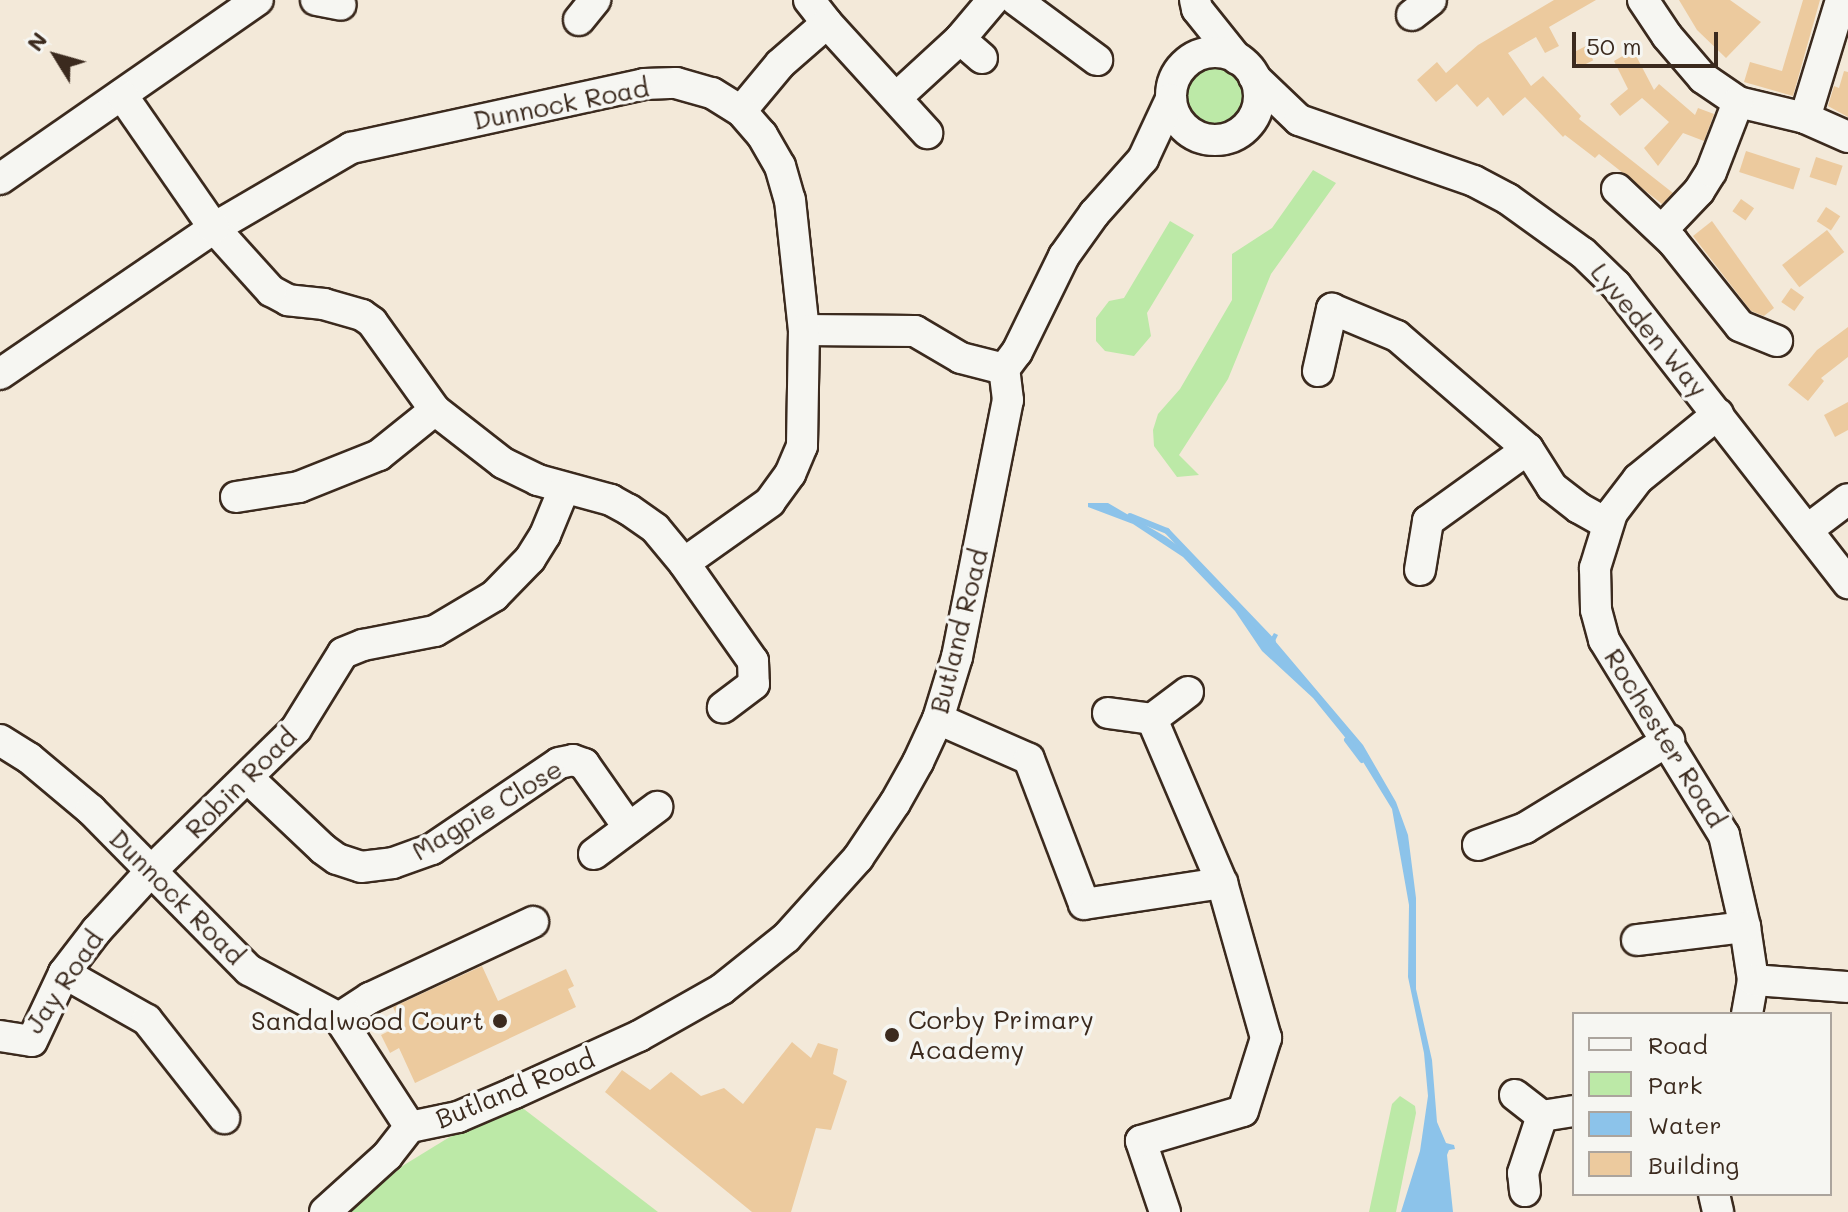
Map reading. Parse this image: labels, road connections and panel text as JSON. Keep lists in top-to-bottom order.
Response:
{
  "streets": {
    "street": [
      "Dunnock Road",
      "Lyveden Way",
      "Butland Road",
      "Rochester Road",
      "Robin Road",
      "Magpie Close",
      "Jay Road"
    ]
  },
  "crossings": [
    ["Dunnock Road", "Butland Road"],
    ["Dunnock Road", "Robin Road"],
    ["Dunnock Road", "Jay Road"],
    ["Lyveden Way", "Rochester Road"],
    ["Robin Road", "Magpie Close"],
    ["Robin Road", "Jay Road"]
  ],
  "places": ["Sandalwood Court", "Corby Primary Academy"],
  "legend": [
    "Road",
    "Park",
    "Water",
    "Building"
  ],
  "scale_bar": "50 m",
  "north": "top left"
}
